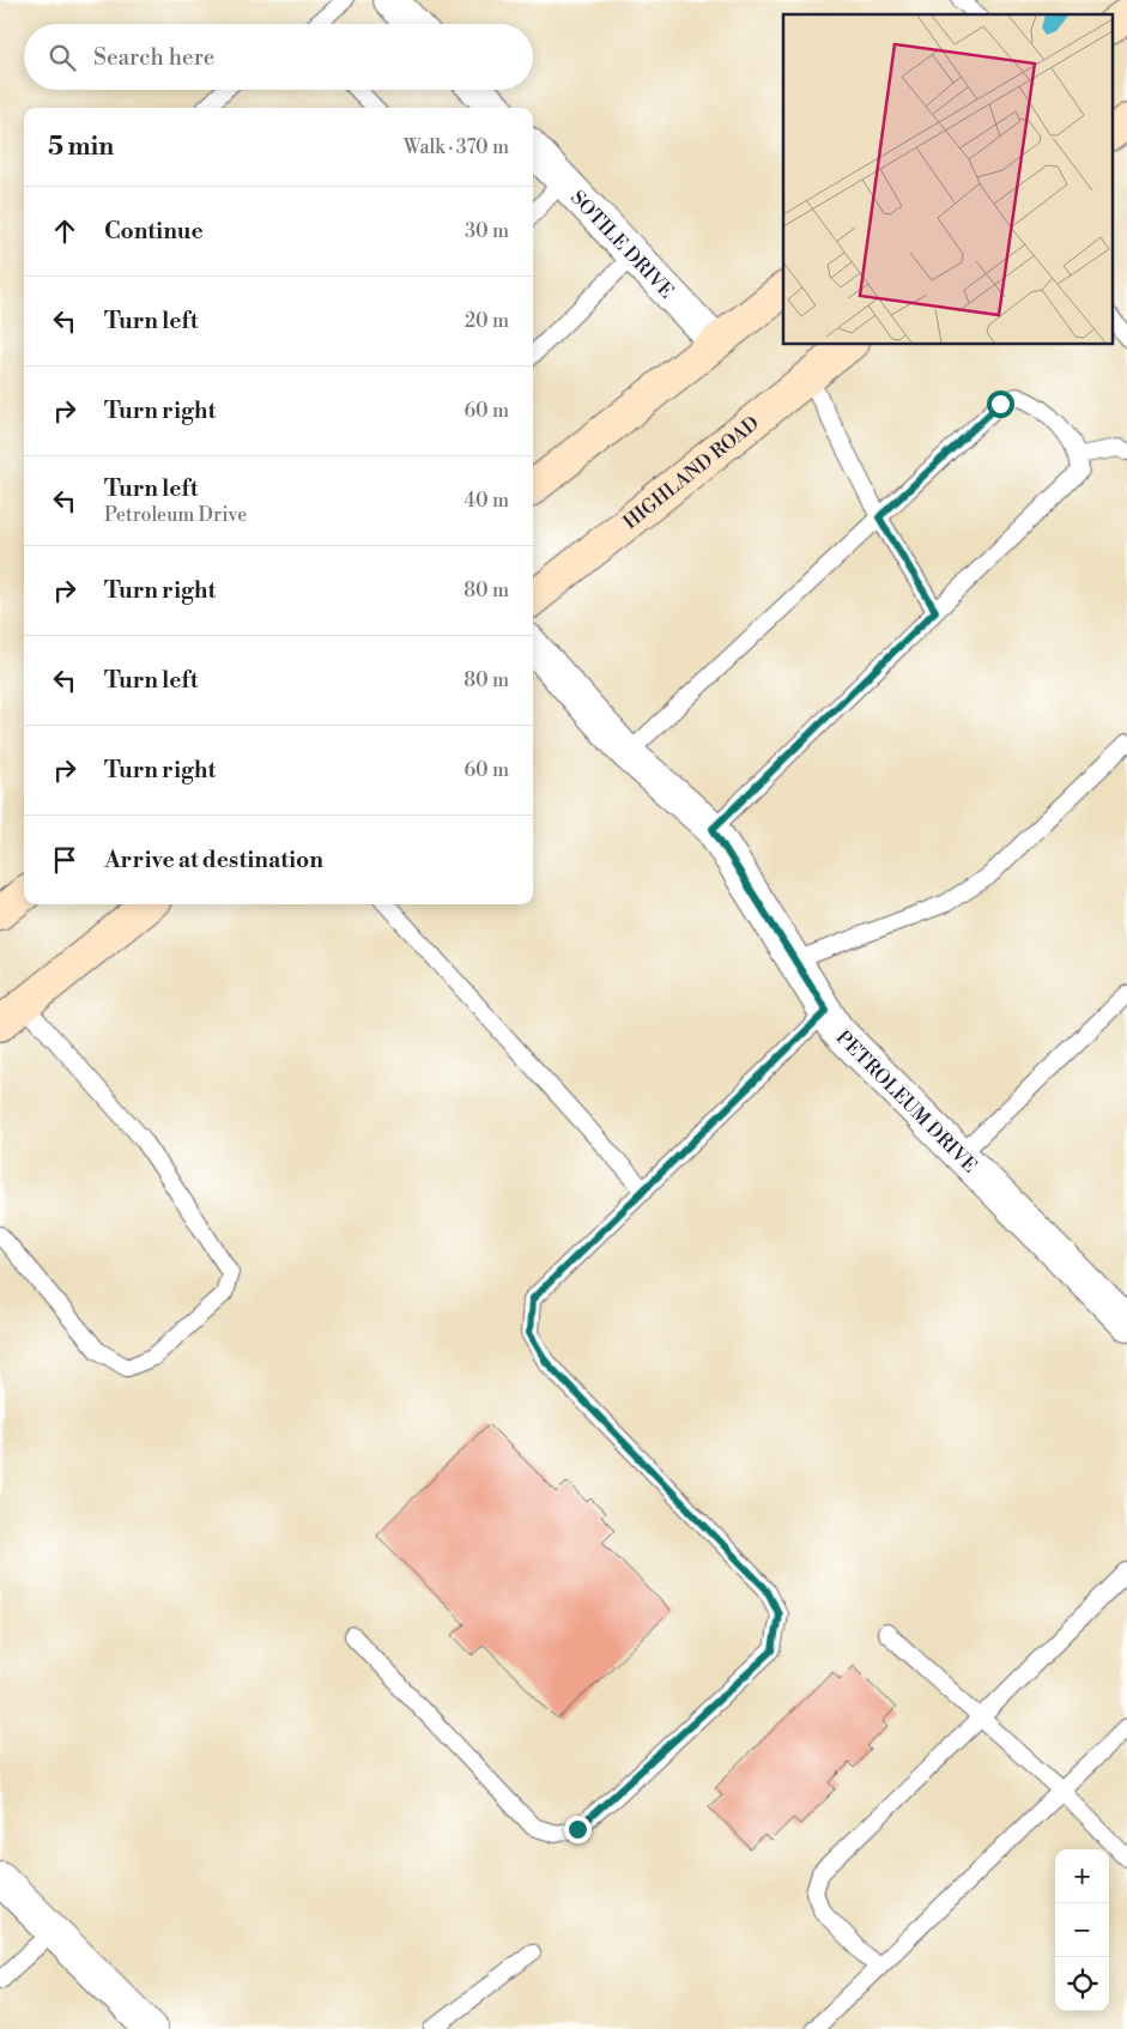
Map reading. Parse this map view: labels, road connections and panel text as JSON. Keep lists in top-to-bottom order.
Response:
{
  "streets": {
    "main road": ["HIGHLAND ROAD"],
    "street": ["SOTILE DRIVE", "PETROLEUM DRIVE"]
  },
  "page": {
    "search": "Search here",
    "heading": ["5 min", "Walk · 370 m"],
    "list": [
      ["Continue", "30 m"],
      ["Turn left", "20 m"],
      ["Turn right", "60 m"],
      ["Turn left", "Petroleum Drive", "40 m"],
      ["Turn right", "80 m"],
      ["Turn left", "80 m"],
      ["Turn right", "60 m"],
      "Arrive at destination"
    ],
    "map_buttons": ["+", "−"]
  }
}
